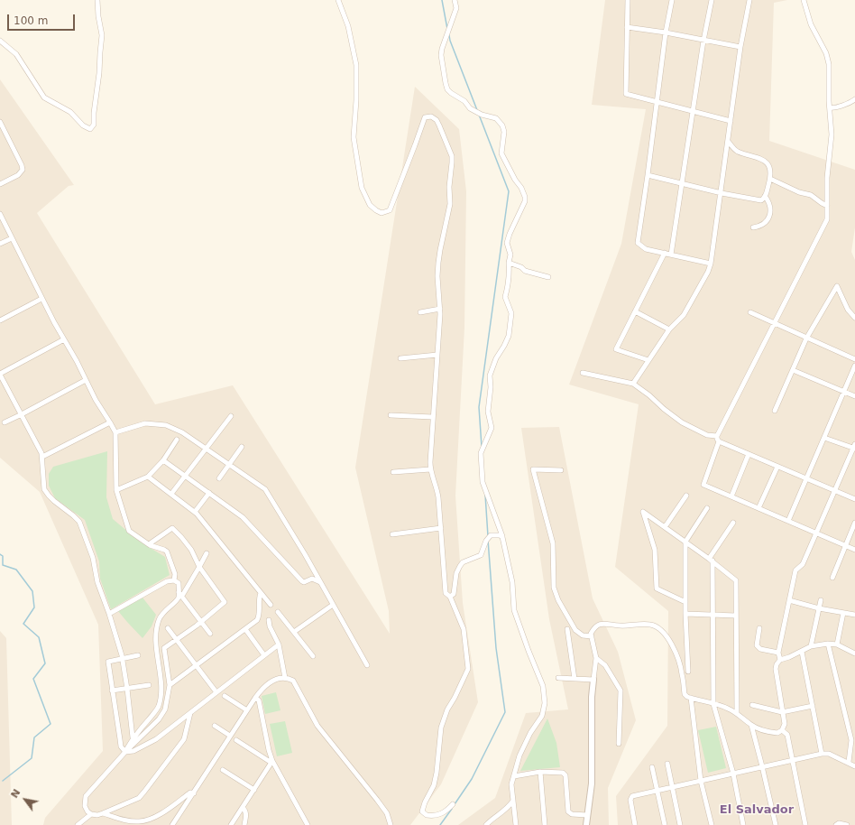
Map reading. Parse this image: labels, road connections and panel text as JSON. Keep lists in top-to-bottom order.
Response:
{
  "districts": ["El Salvador"],
  "scale_bar": "100 m",
  "north": "top left"
}
